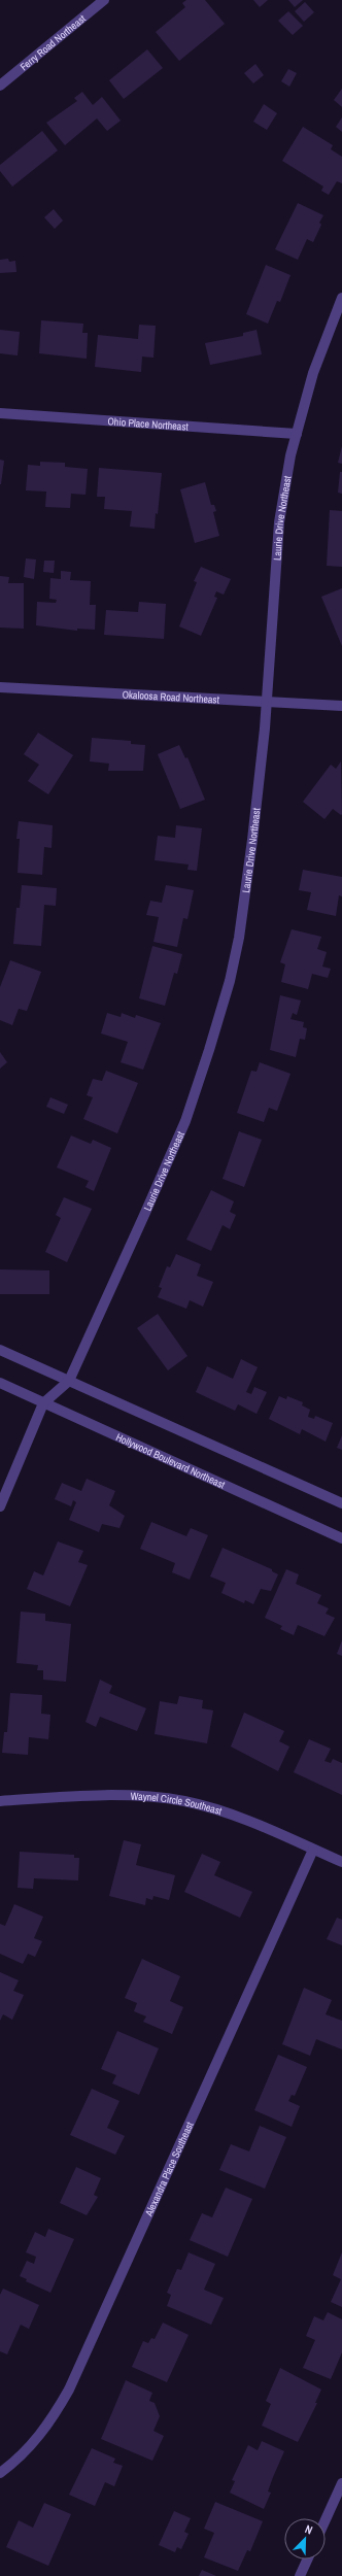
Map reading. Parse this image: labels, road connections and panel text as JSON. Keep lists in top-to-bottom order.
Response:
{
  "streets": {
    "street": [
      "Ferry Road Northeast",
      "Ohio Place Northeast",
      "Laurie Drive Northeast",
      "Okaloosa Road Northeast",
      "Hollywood Boulevard Northeast",
      "Waynel Circle Southeast",
      "Alexandra Place Southeast"
    ]
  },
  "crossings": [
    ["Ohio Place Northeast", "Laurie Drive Northeast"],
    ["Laurie Drive Northeast", "Okaloosa Road Northeast"],
    ["Waynel Circle Southeast", "Alexandra Place Southeast"]
  ],
  "north": "top right"
}
